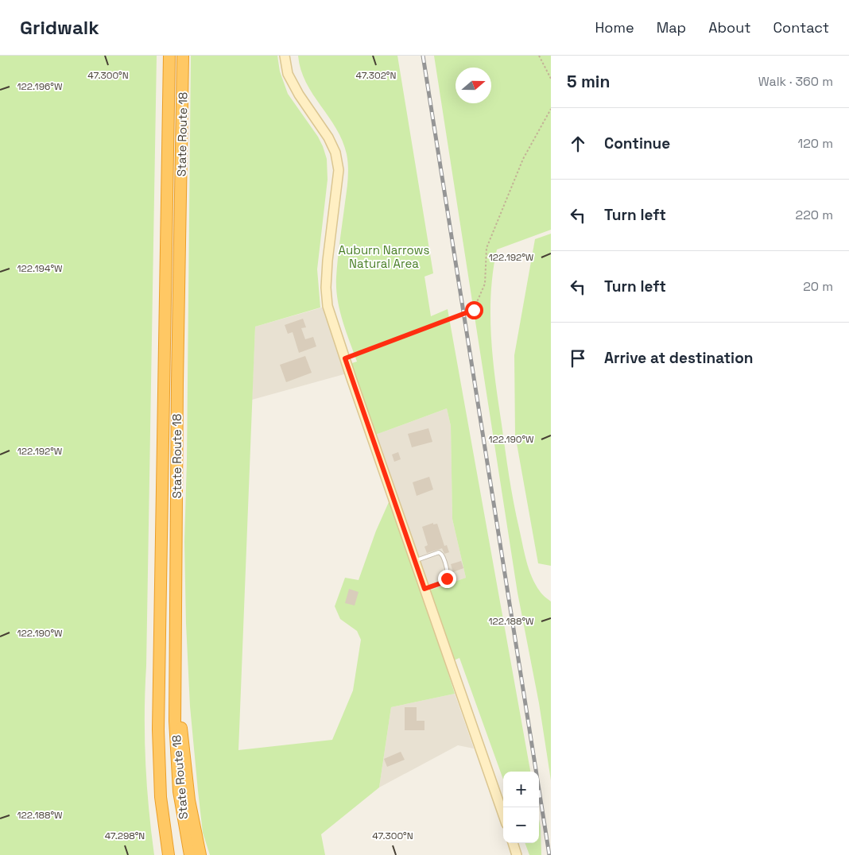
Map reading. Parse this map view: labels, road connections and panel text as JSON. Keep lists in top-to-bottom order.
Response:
{
  "streets": {
    "highway": ["State Route 18"]
  },
  "parks": ["Auburn Narrows Natural Area"],
  "north": "right",
  "page": {
    "header": "Gridwalk",
    "nav": [
      "Home",
      "Map",
      "About",
      "Contact"
    ],
    "heading": ["5 min", "Walk · 360 m"],
    "list": [
      ["Continue", "120 m"],
      ["Turn left", "220 m"],
      ["Turn left", "20 m"],
      "Arrive at destination"
    ],
    "map_buttons": ["+", "−"]
  },
  "coordinates": [
    "47.300°N",
    "47.302°N",
    "122.196°W",
    "122.192°W",
    "122.194°W",
    "122.190°W",
    "122.188°W",
    "47.298°N"
  ]
}
